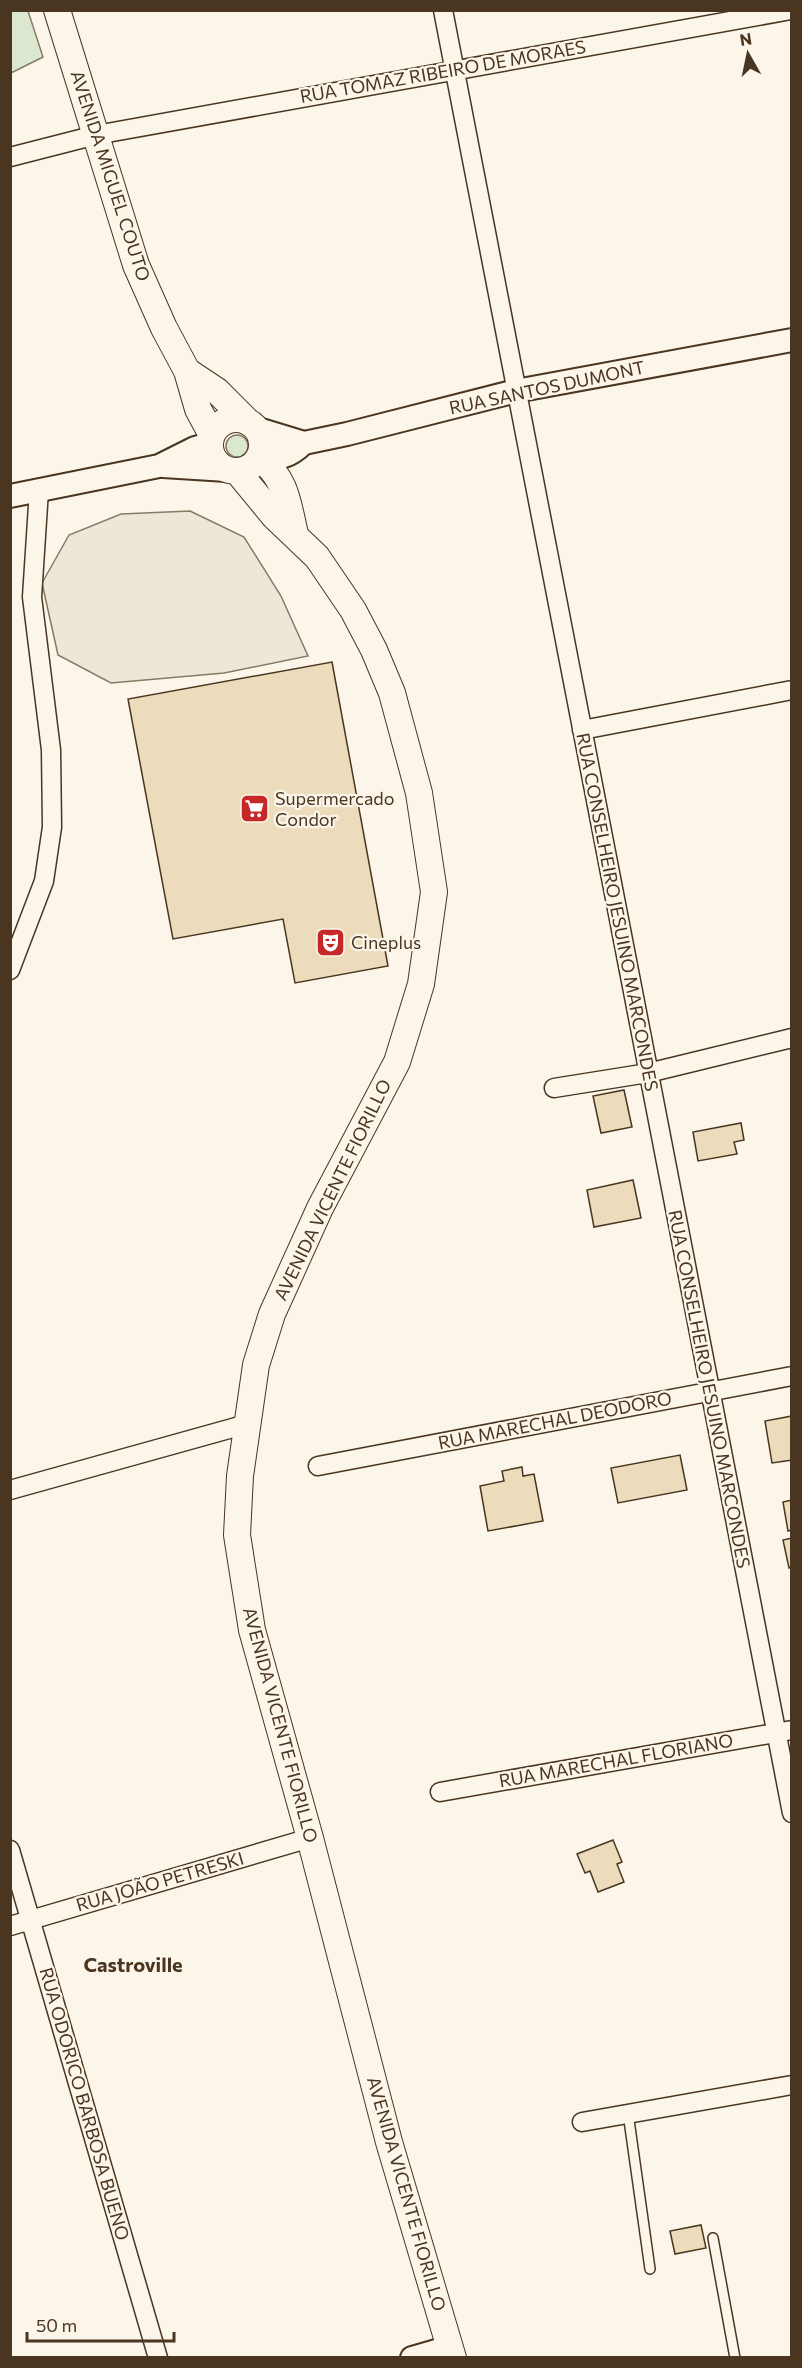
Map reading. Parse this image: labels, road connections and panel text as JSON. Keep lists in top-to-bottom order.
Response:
{
  "streets": {
    "main road": ["AVENIDA MIGUEL COUTO", "AVENIDA VICENTE FIORILLO"],
    "street": [
      "RUA TOMAZ RIBEIRO DE MORAES",
      "RUA SANTOS DUMONT",
      "RUA CONSELHEIRO JESUINO MARCONDES",
      "RUA MARECHAL DEODORO",
      "RUA MARECHAL FLORIANO",
      "RUA JOÃO PETRESKI",
      "RUA ODORICO BARBOSA BUENO"
    ]
  },
  "crossings": [
    ["RUA TOMAZ RIBEIRO DE MORAES", "AVENIDA MIGUEL COUTO"],
    ["RUA TOMAZ RIBEIRO DE MORAES", "RUA CONSELHEIRO JESUINO MARCONDES"],
    ["RUA SANTOS DUMONT", "RUA CONSELHEIRO JESUINO MARCONDES"],
    ["RUA CONSELHEIRO JESUINO MARCONDES", "RUA MARECHAL DEODORO"],
    ["RUA CONSELHEIRO JESUINO MARCONDES", "RUA MARECHAL FLORIANO"],
    ["AVENIDA VICENTE FIORILLO", "RUA JOÃO PETRESKI"],
    ["RUA JOÃO PETRESKI", "RUA ODORICO BARBOSA BUENO"]
  ],
  "districts": ["Castroville"],
  "places": {
    "supermarket": ["Supermercado Condor"],
    "theatre": ["Cineplus"]
  },
  "scale_bar": "50 m",
  "north": "top"
}
